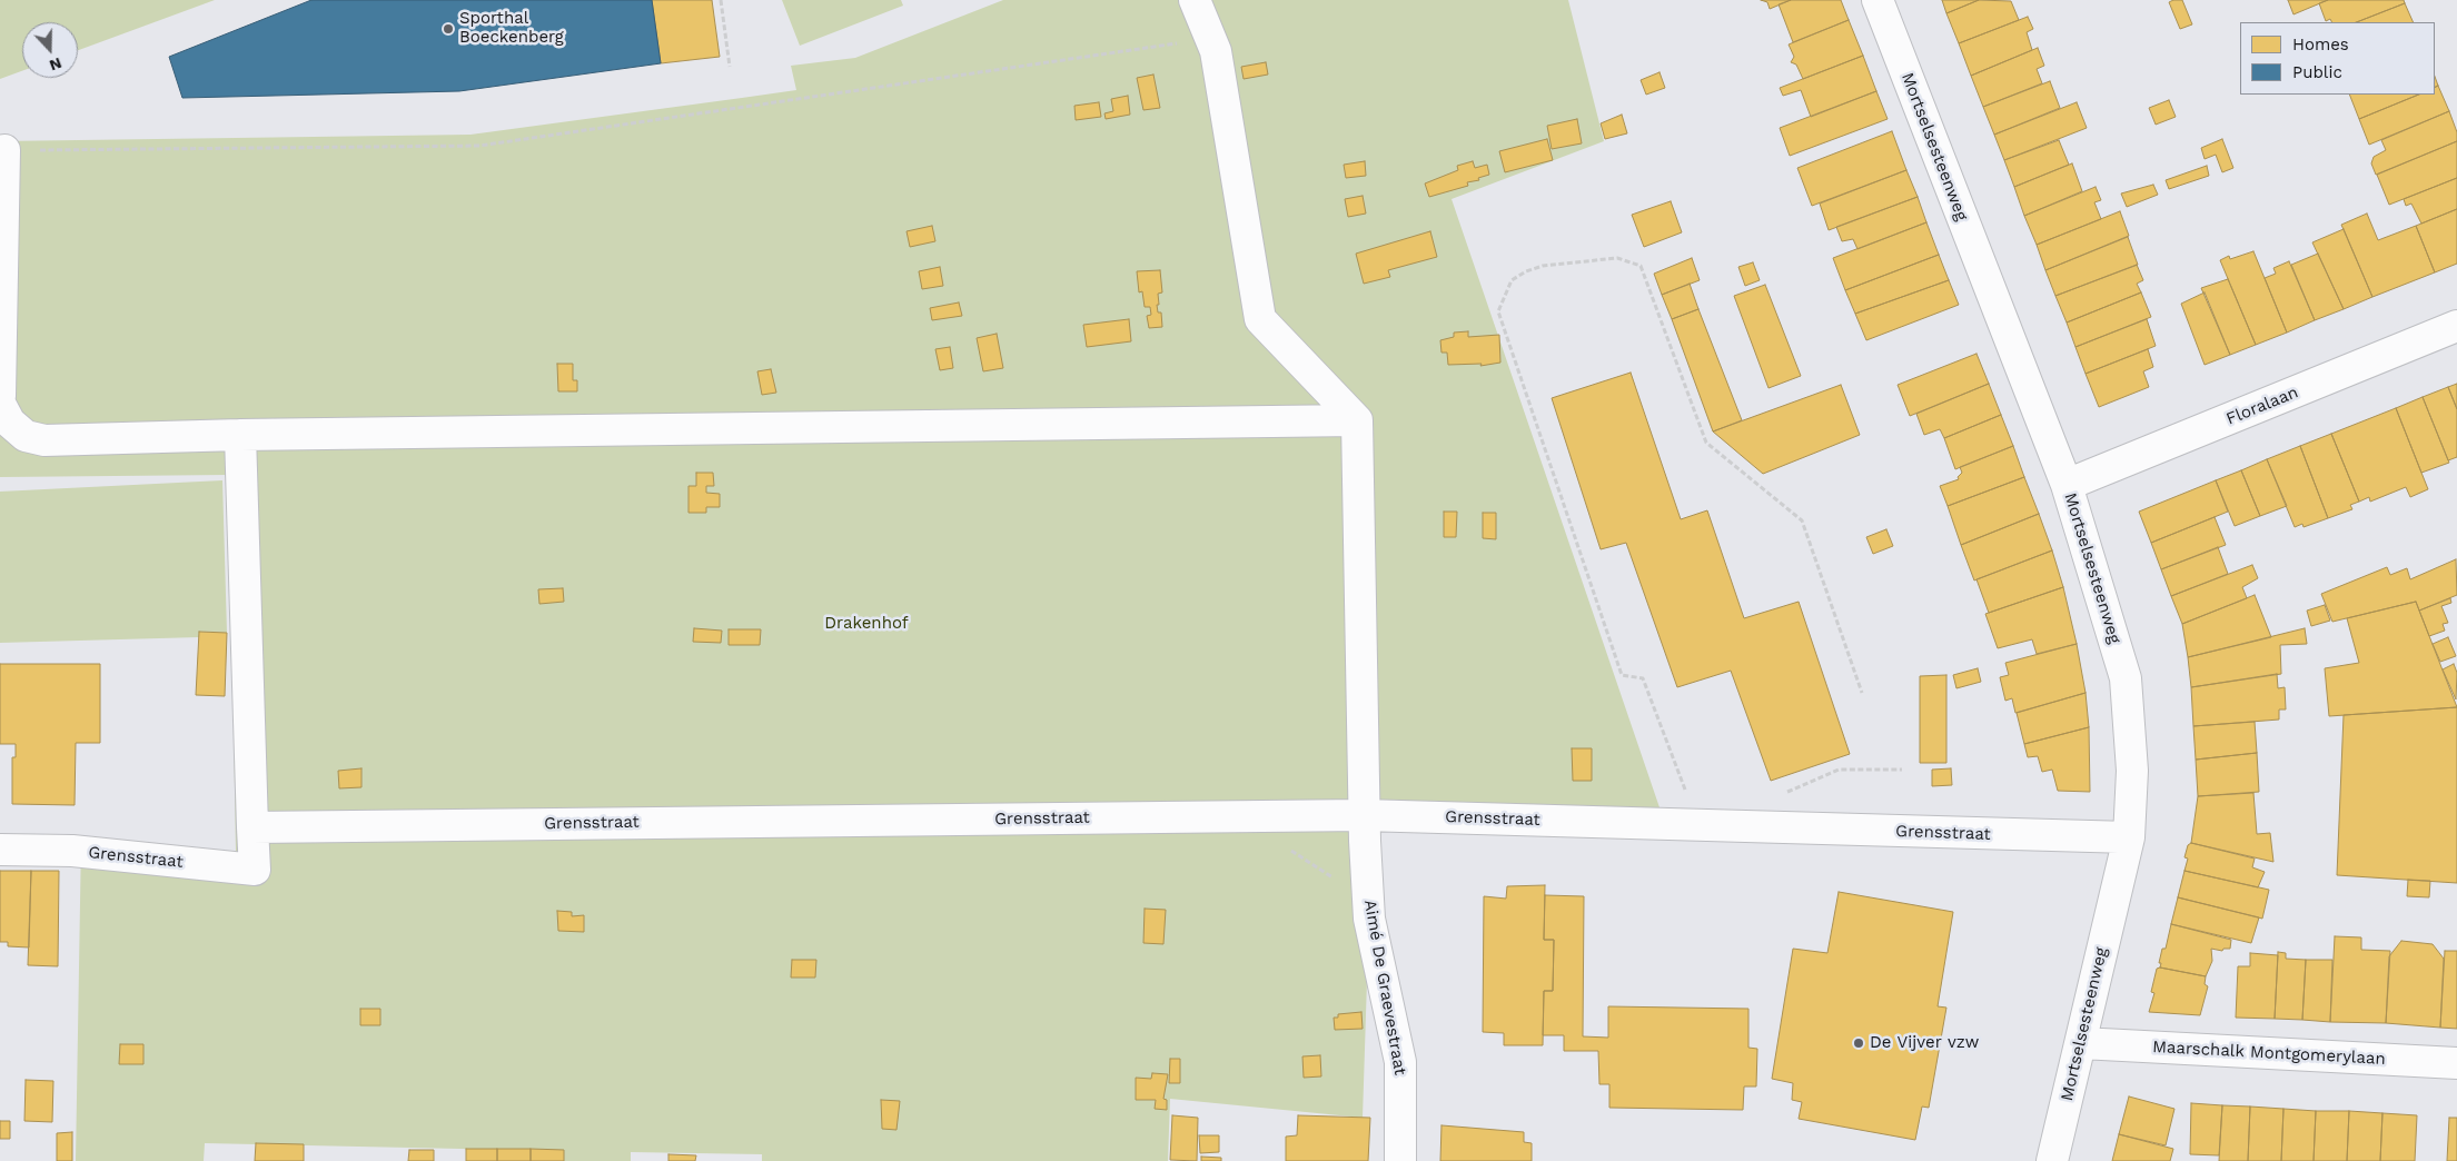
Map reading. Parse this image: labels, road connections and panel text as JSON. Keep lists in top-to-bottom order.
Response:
{
  "streets": {
    "street": [
      "Mortselsesteenweg",
      "Floralaan",
      "Grensstraat",
      "Aimé De Graevestraat",
      "Maarschalk Montgomerylaan"
    ]
  },
  "crossings": [
    ["Mortselsesteenweg", "Floralaan"],
    ["Mortselsesteenweg", "Grensstraat"],
    ["Mortselsesteenweg", "Maarschalk Montgomerylaan"],
    ["Grensstraat", "Aimé De Graevestraat"]
  ],
  "parks": ["Drakenhof"],
  "places": ["Sporthal Boeckenberg", "De Vijver vzw"],
  "legend": ["Homes", "Public"],
  "north": "bottom"
}
